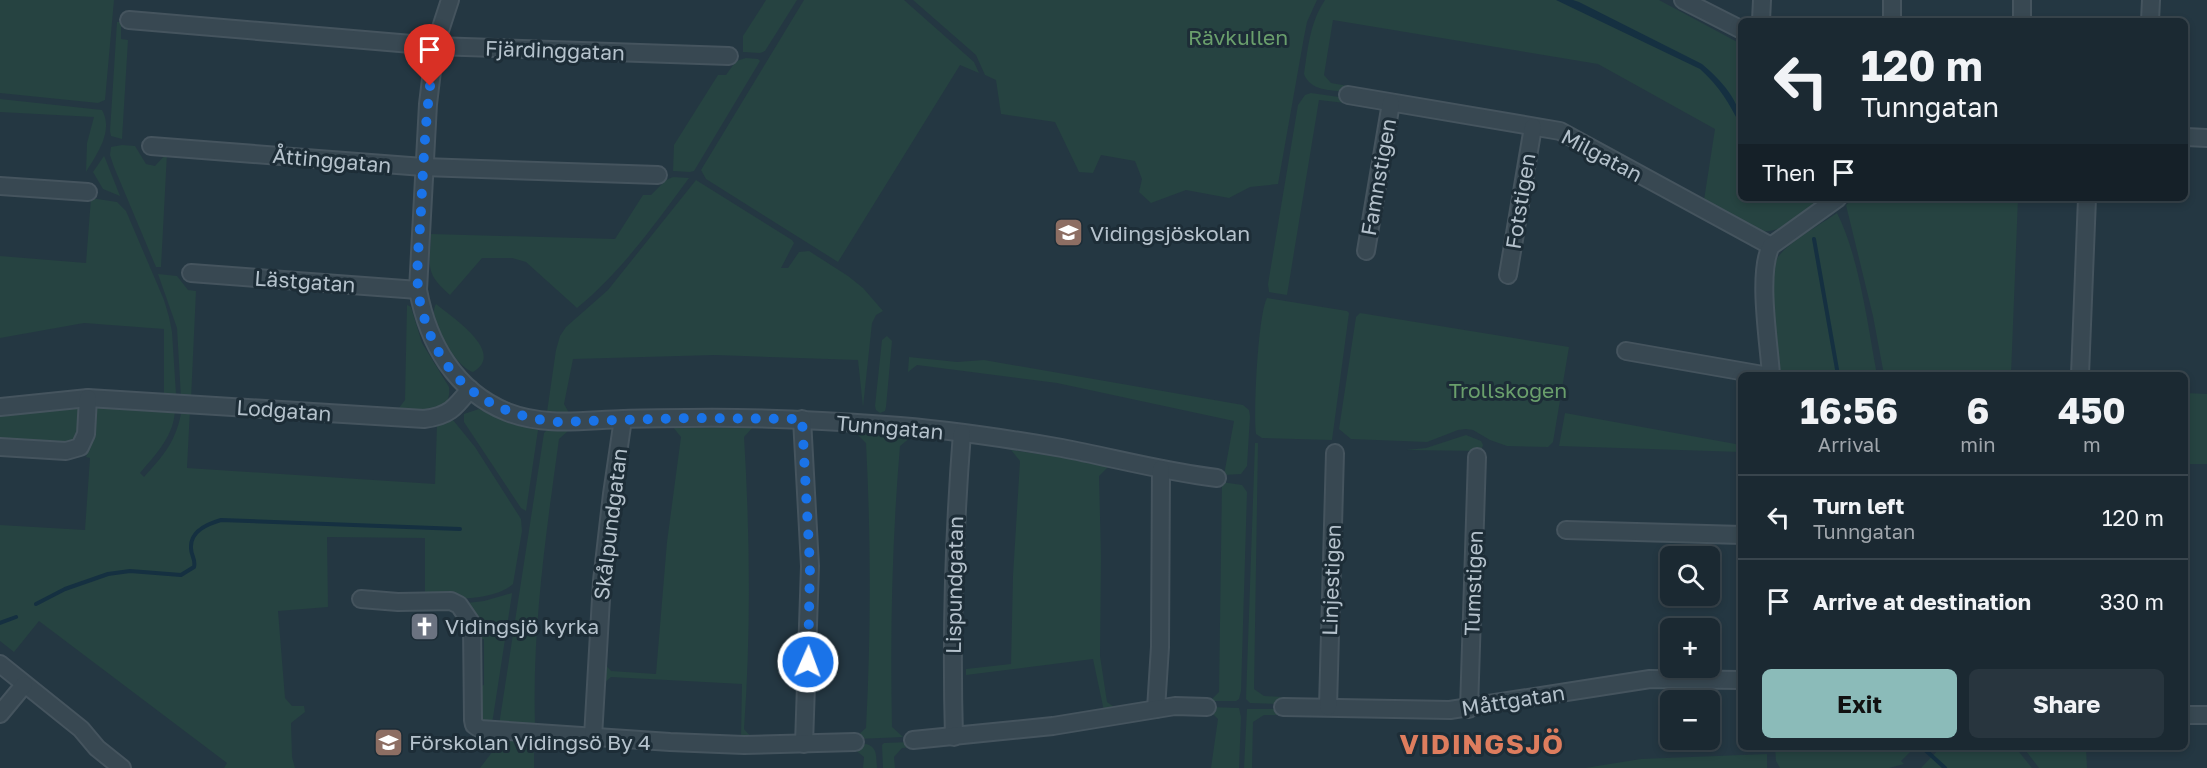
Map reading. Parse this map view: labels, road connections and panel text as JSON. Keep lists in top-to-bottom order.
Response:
{
  "streets": {
    "street": [
      "Fjärdinggatan",
      "Milgatan",
      "Åttinggatan",
      "Famnstigen",
      "Fotstigen",
      "Lästgatan",
      "Lodgatan",
      "Tunngatan",
      "Skålpundgatan",
      "Linjestigen",
      "Tumstigen",
      "Lispundgatan",
      "Måttgatan"
    ]
  },
  "crossings": [
    ["Fjärdinggatan", "Tunngatan"],
    ["Milgatan", "Famnstigen"],
    ["Milgatan", "Fotstigen"],
    ["Åttinggatan", "Tunngatan"],
    ["Lästgatan", "Tunngatan"],
    ["Lodgatan", "Tunngatan"],
    ["Tunngatan", "Skålpundgatan"],
    ["Tunngatan", "Lispundgatan"],
    ["Linjestigen", "Måttgatan"],
    ["Tumstigen", "Måttgatan"]
  ],
  "districts": ["VIDINGSJÖ"],
  "parks": ["Rävkullen", "Trollskogen"],
  "places": {
    "school or university": ["Vidingsjöskolan", "Förskolan Vidingsö By 4"],
    "church": ["Vidingsjö kyrka"]
  },
  "page": {
    "turn": ["120 m", "Tunngatan"],
    "then": "Then",
    "eta": [
      "16:56",
      "Arrival",
      "6",
      "min",
      "450",
      "m"
    ],
    "list": [
      {
        "name": "Turn left",
        "note": "Tunngatan",
        "value": "120 m"
      },
      {
        "name": "Arrive at destination",
        "value": "330 m"
      }
    ],
    "map_buttons": ["+", "−"],
    "buttons": ["Exit", "Share"]
  }
}
